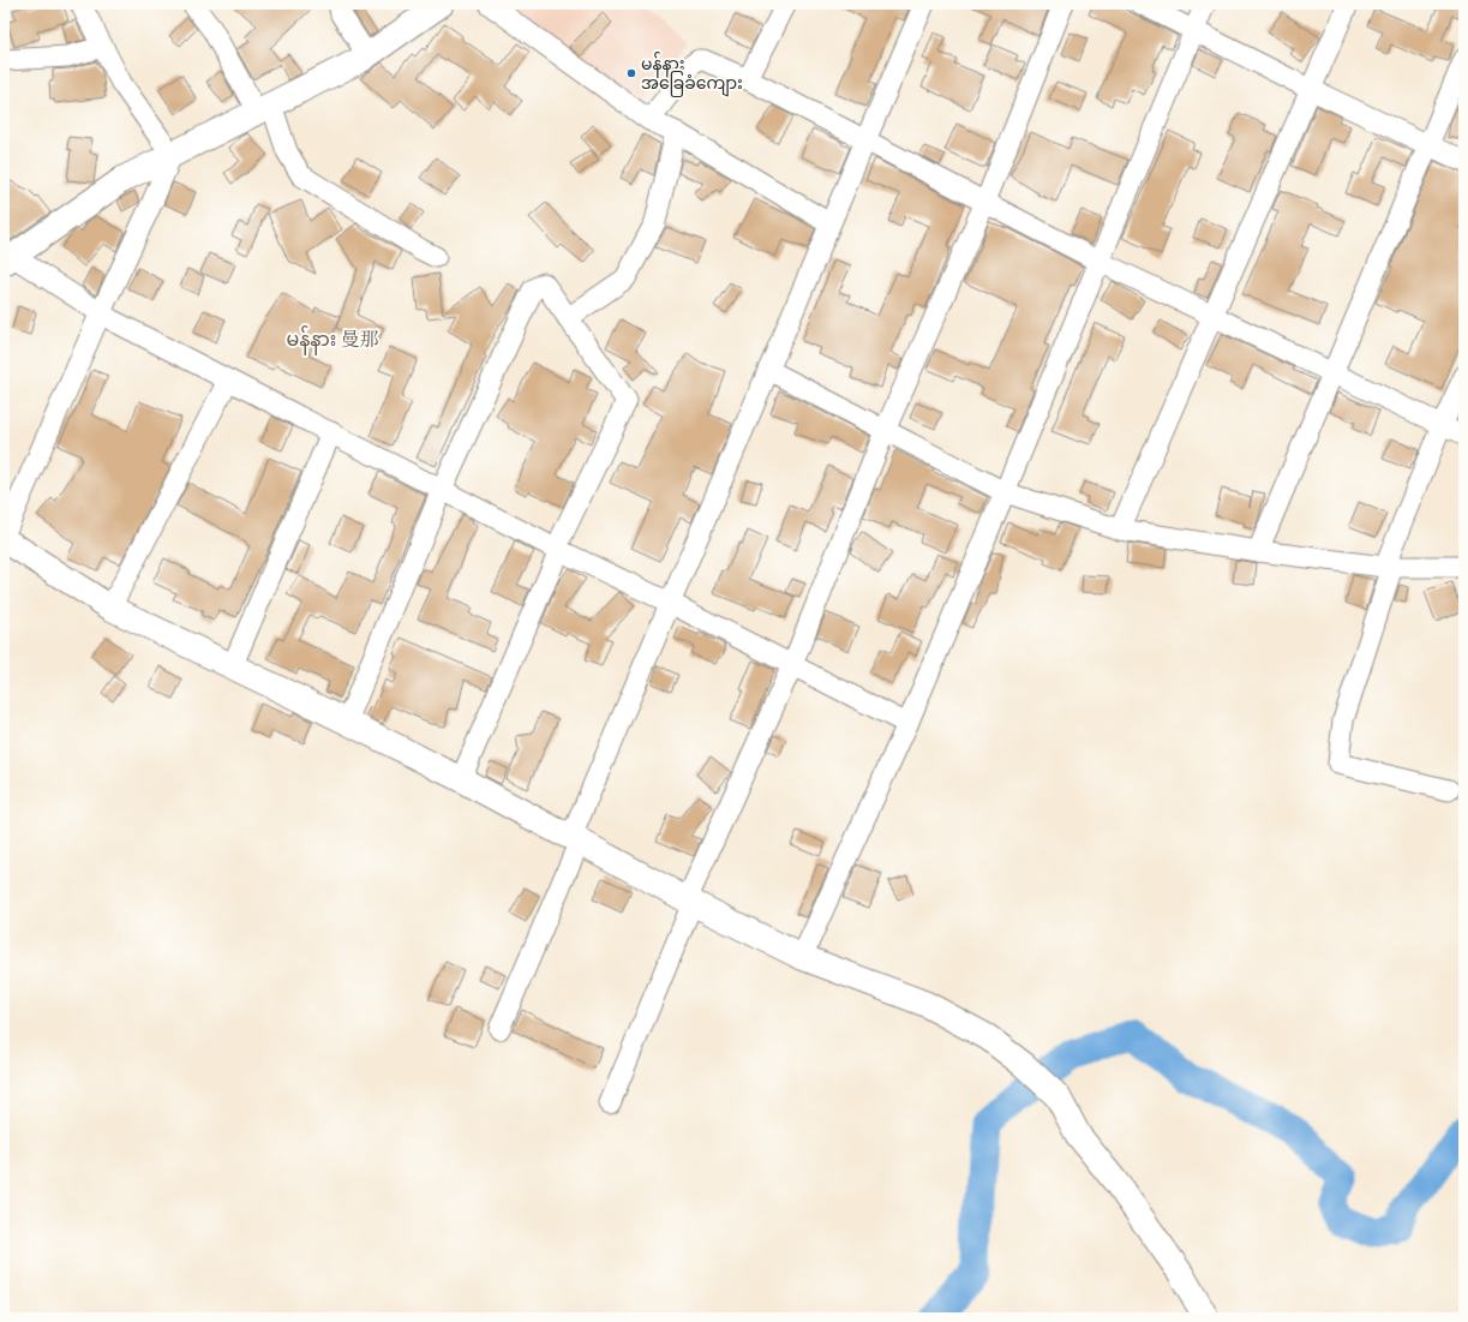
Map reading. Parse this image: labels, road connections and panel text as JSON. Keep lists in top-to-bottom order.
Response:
{
  "districts": ["မန်နား 曼那"],
  "places": ["မန်နား အခြေခံကျေား"]
}
